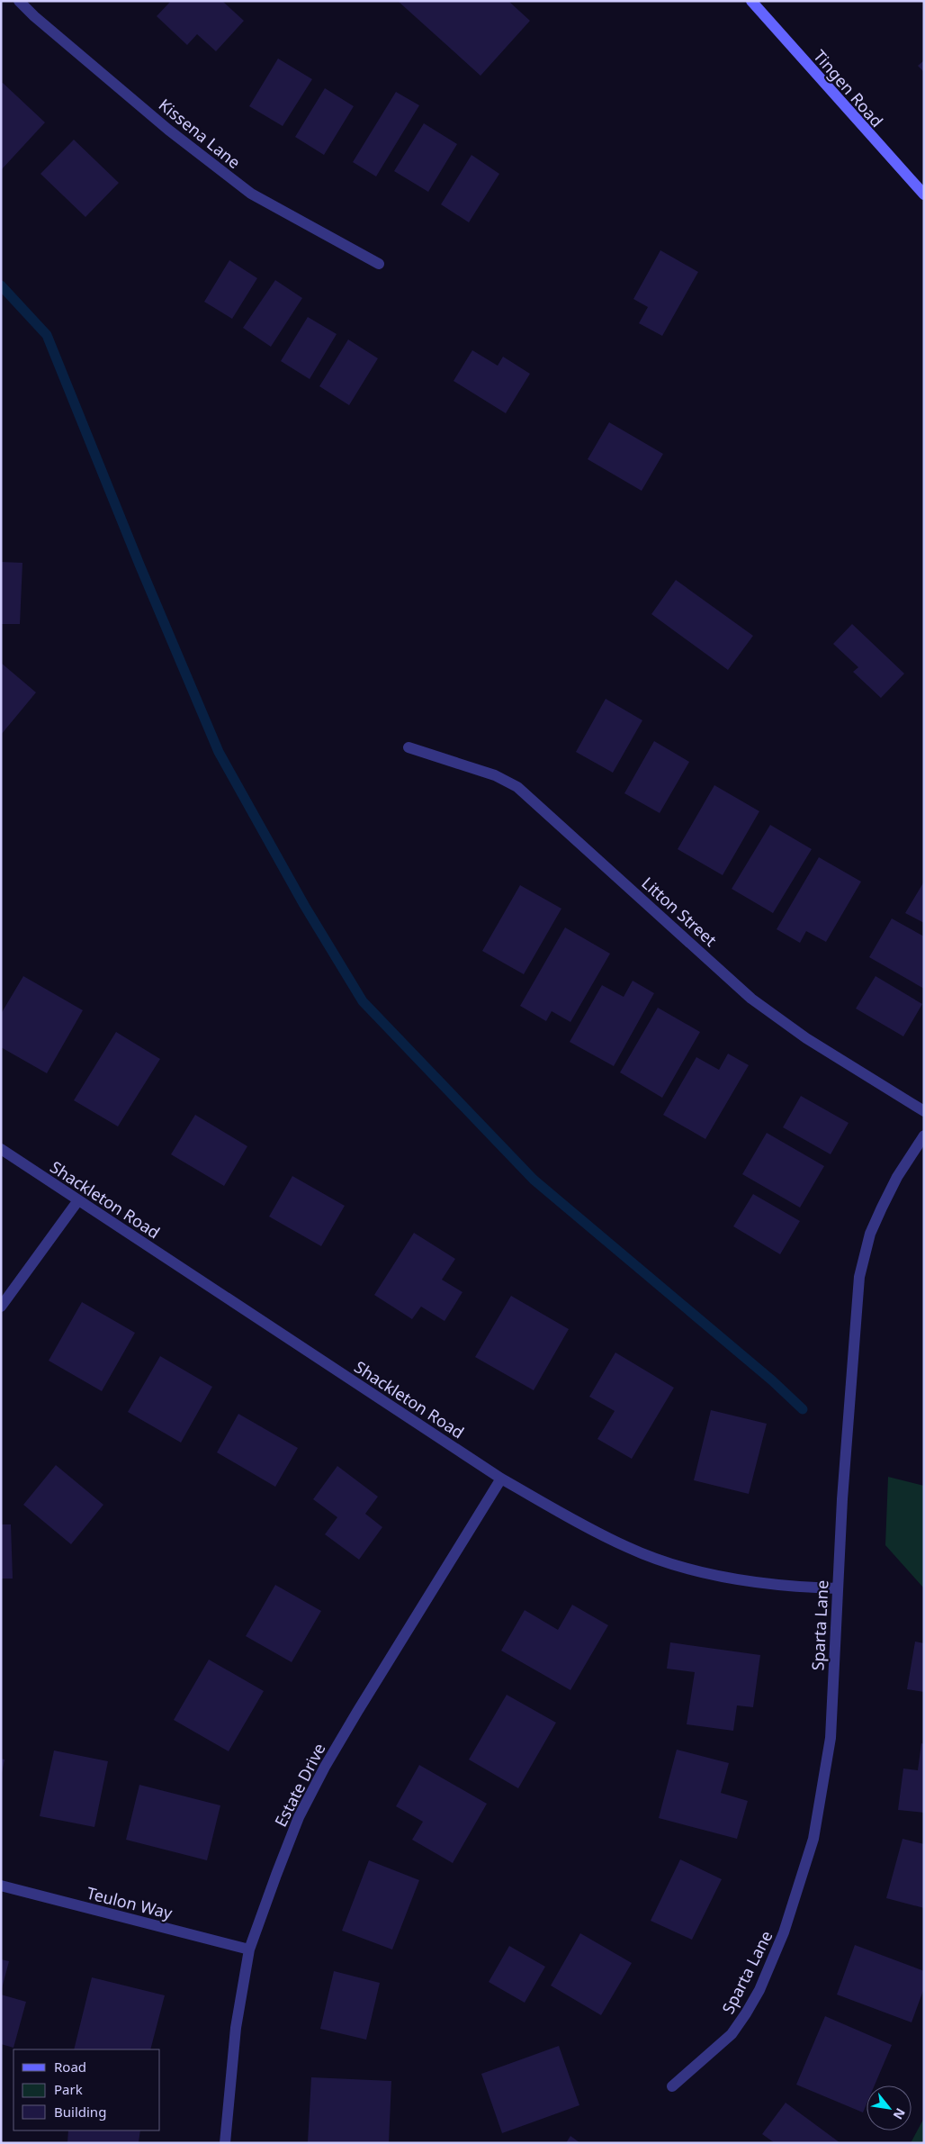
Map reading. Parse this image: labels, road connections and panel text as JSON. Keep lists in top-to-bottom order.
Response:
{
  "streets": {
    "street": [
      "Tingen Road",
      "Kissena Lane",
      "Litton Street",
      "Shackleton Road",
      "Sparta Lane",
      "Estate Drive",
      "Teulon Way"
    ]
  },
  "crossings": [
    ["Shackleton Road", "Sparta Lane"],
    ["Shackleton Road", "Estate Drive"],
    ["Estate Drive", "Teulon Way"]
  ],
  "legend": ["Road", "Park", "Building"],
  "north": "bottom right"
}
